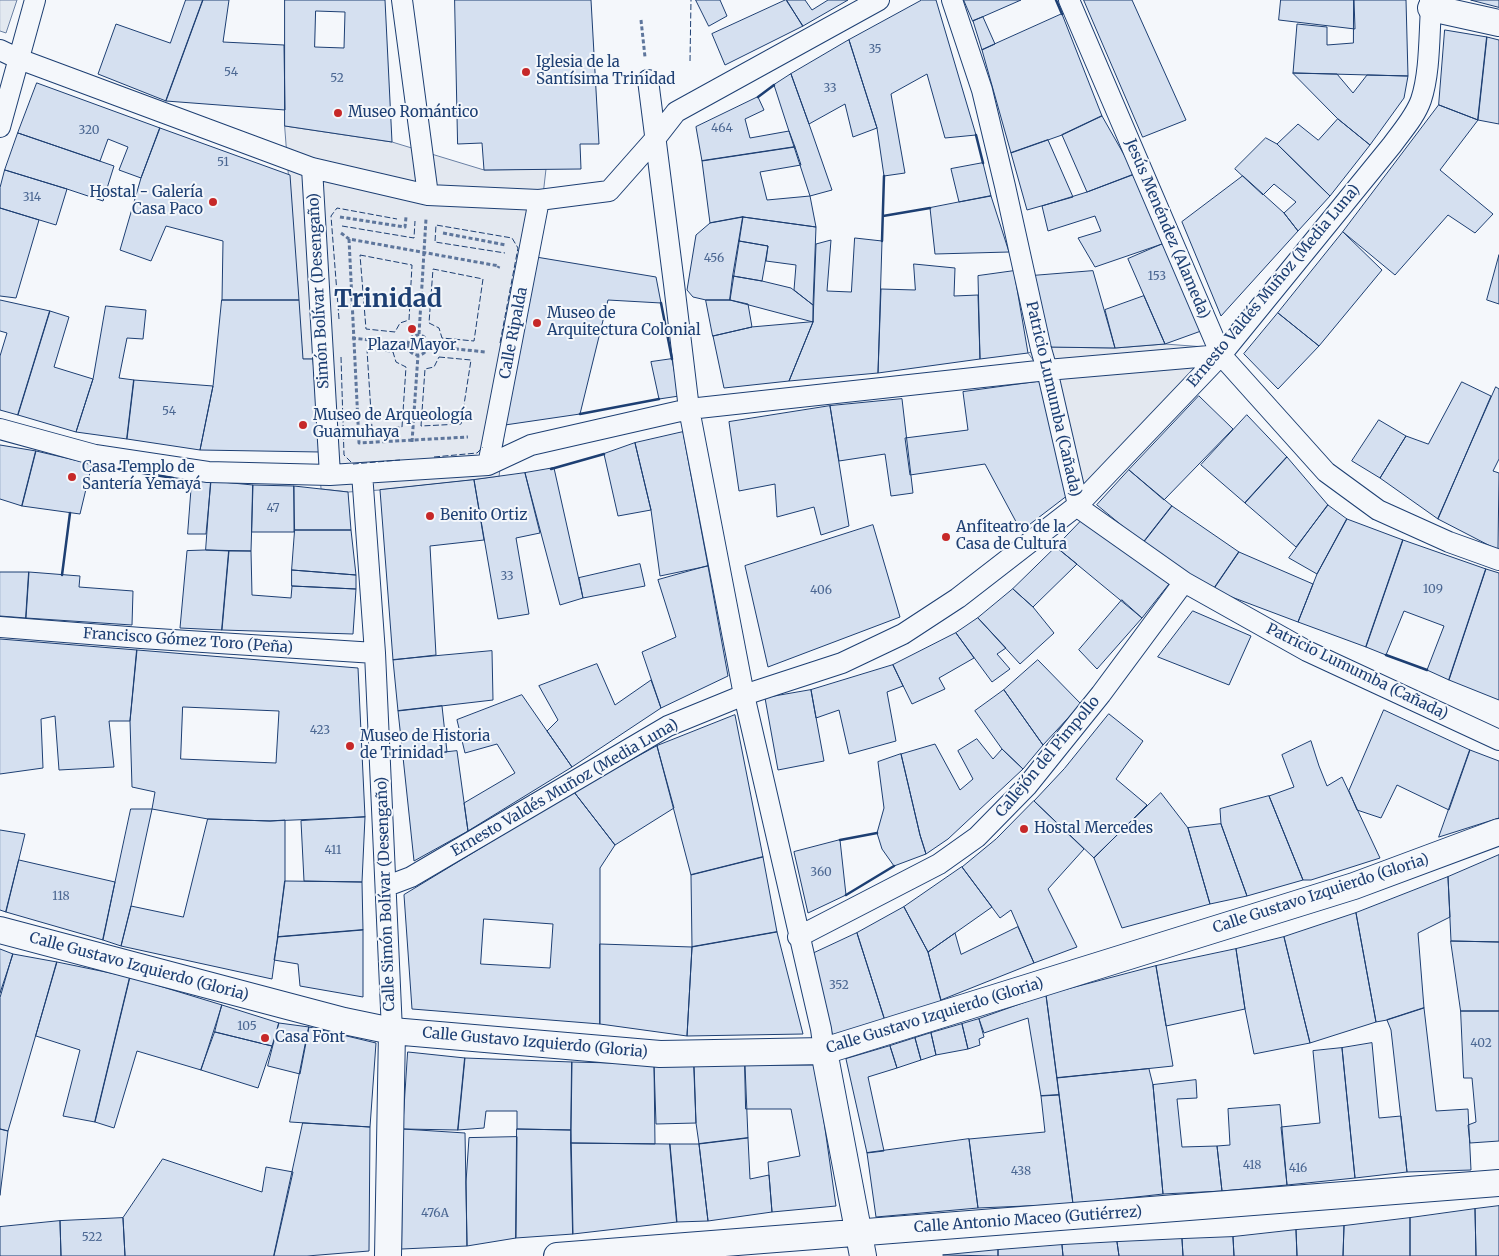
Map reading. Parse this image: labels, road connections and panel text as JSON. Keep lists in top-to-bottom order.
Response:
{
  "streets": {
    "street": [
      "Jesús Menéndez (Alameda)",
      "Ernesto Valdés Muñoz (Media Luna)",
      "Simón Bolívar (Desengaño)",
      "Calle Ripalda",
      "Patricio Lumumba (Cañada)",
      "Francisco Gómez Toro (Peña)",
      "Callejón del Pimpollo",
      "Calle Simón Bolívar (Desengaño)",
      "Calle Gustavo Izquierdo (Gloria)",
      "Calle Antonio Maceo (Gutiérrez)"
    ]
  },
  "crossings": [
    ["Jesús Menéndez (Alameda)", "Ernesto Valdés Muñoz (Media Luna)"],
    ["Ernesto Valdés Muñoz (Media Luna)", "Patricio Lumumba (Cañada)"],
    ["Ernesto Valdés Muñoz (Media Luna)", "Calle Simón Bolívar (Desengaño)"],
    ["Patricio Lumumba (Cañada)", "Callejón del Pimpollo"],
    ["Francisco Gómez Toro (Peña)", "Calle Simón Bolívar (Desengaño)"],
    ["Calle Simón Bolívar (Desengaño)", "Calle Gustavo Izquierdo (Gloria)"]
  ],
  "districts": ["Trinidad"],
  "places": [
    "Iglesia de la Santísima Trinidad",
    "Museo Romántico",
    "Hostal - Galería Casa Paco",
    "Museo de Arquitectura Colonial",
    "Plaza Mayor",
    "Museo de Arqueología Guamuhaya",
    "Casa Templo de Santería Yemayá",
    "Benito Ortiz",
    "Anfiteatro de la Casa de Cultura",
    "Museo de Historia de Trinidad",
    "Hostal Mercedes",
    "Casa Font"
  ],
  "house_numbers": [
    "35",
    "54",
    "52",
    "33",
    "464",
    "320",
    "51",
    "314",
    "456",
    "153",
    "54",
    "47",
    "33",
    "109",
    "406",
    "423",
    "411",
    "360",
    "118",
    "352",
    "105",
    "402",
    "418",
    "416",
    "438",
    "476A",
    "522"
  ]
}
